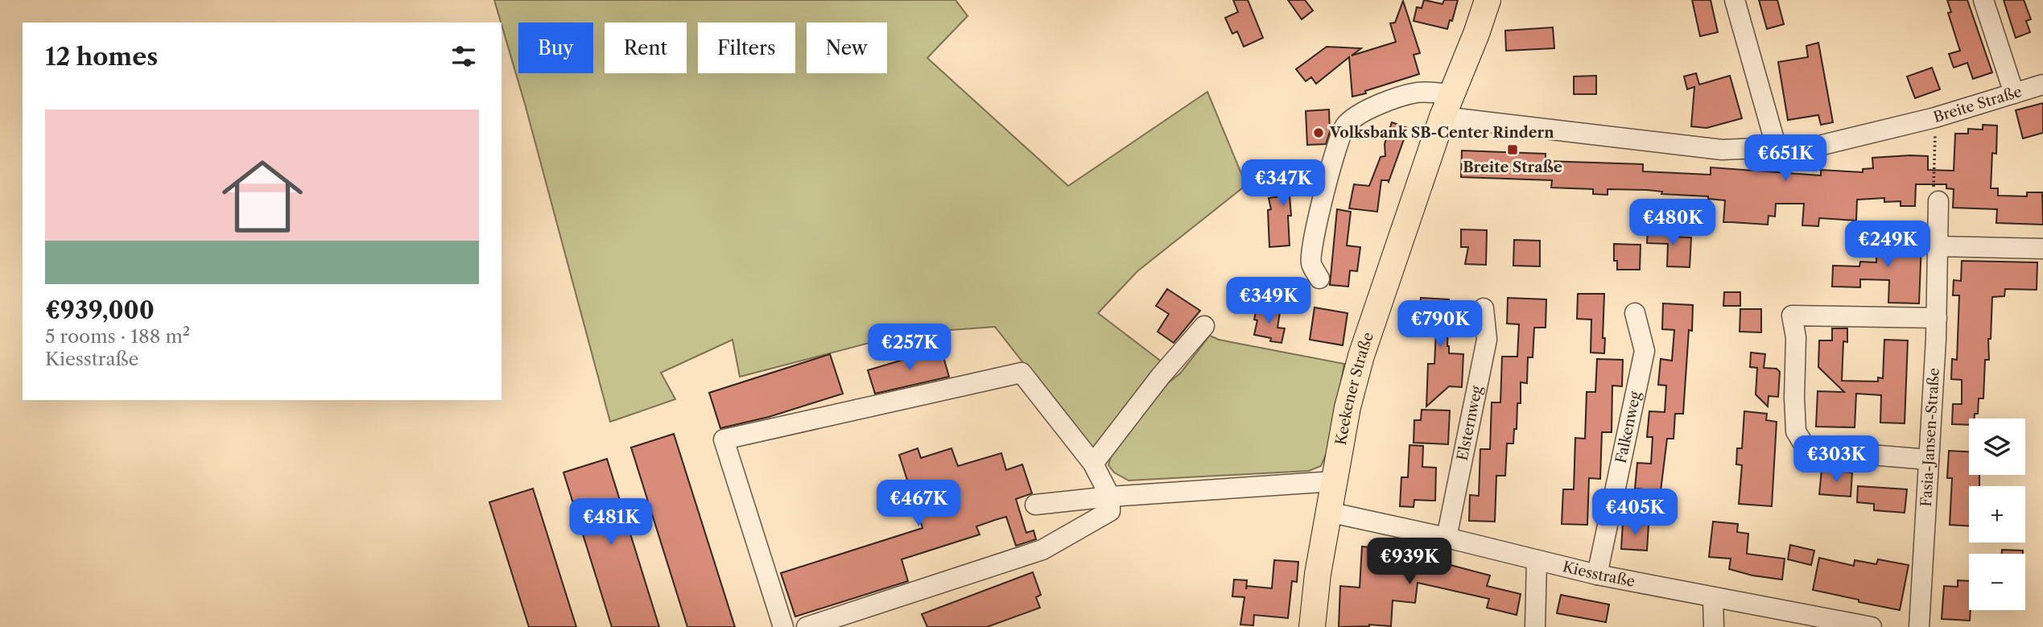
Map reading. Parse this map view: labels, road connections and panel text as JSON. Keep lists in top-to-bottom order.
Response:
{
  "streets": {
    "main road": ["Keekener Straße"],
    "street": [
      "Breite Straße",
      "Elsternweg",
      "Falkenweg",
      "Fasia-Jansen-Straße",
      "Kiesstraße"
    ]
  },
  "crossings": [
    ["Breite Straße", "Keekener Straße"],
    ["Keekener Straße", "Kiesstraße"],
    ["Elsternweg", "Kiesstraße"],
    ["Falkenweg", "Kiesstraße"]
  ],
  "places": {
    "other": ["Volksbank SB-Center Rindern"],
    "transit": ["Breite Straße"]
  },
  "page": {
    "chip": [
      "Buy",
      "Rent",
      "Filters",
      "New"
    ],
    "heading": "12 homes",
    "list": [
      {
        "name": "€939,000",
        "note": "5 rooms · 188 m² · Kiesstraße"
      }
    ],
    "price": [
      "€651K",
      "€347K",
      "€480K",
      "€249K",
      "€349K",
      "€790K",
      "€257K",
      "€303K",
      "€467K",
      "€405K",
      "€481K",
      "€939K"
    ],
    "map_buttons": ["+", "−"]
  }
}
